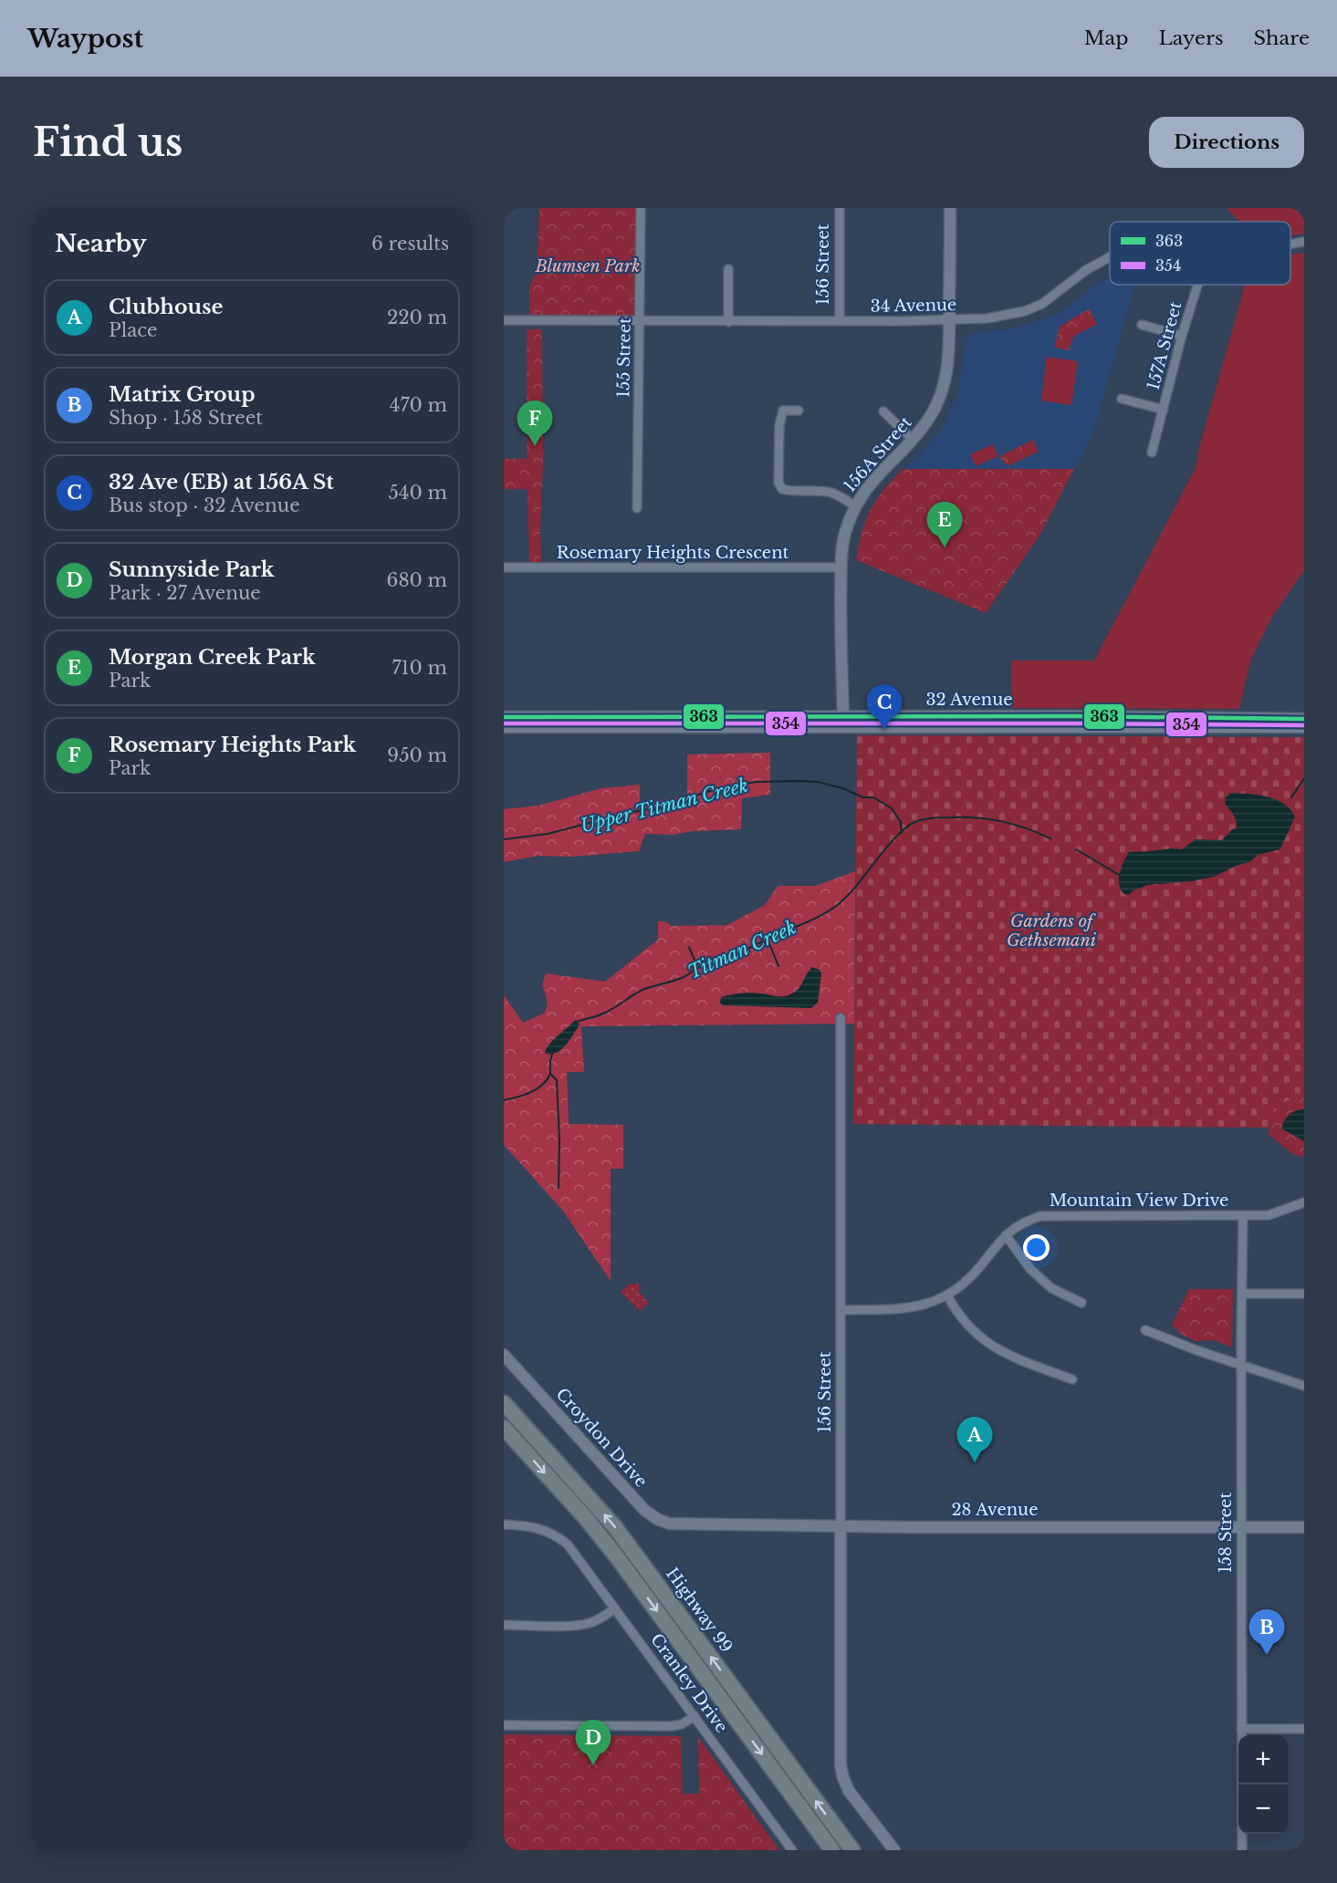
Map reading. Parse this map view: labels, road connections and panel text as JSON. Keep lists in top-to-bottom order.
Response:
{
  "streets": {
    "highway": ["Highway 99"],
    "street": [
      "156 Street",
      "34 Avenue",
      "157A Street",
      "155 Street",
      "156A Street",
      "Rosemary Heights Crescent",
      "32 Avenue",
      "Mountain View Drive",
      "Croydon Drive",
      "28 Avenue",
      "158 Street",
      "Cranley Drive"
    ]
  },
  "crossings": [
    ["156 Street", "34 Avenue"],
    ["156 Street", "Mountain View Drive"],
    ["156 Street", "28 Avenue"],
    ["34 Avenue", "155 Street"],
    ["34 Avenue", "156A Street"],
    ["156A Street", "Rosemary Heights Crescent"],
    ["156A Street", "32 Avenue"],
    ["Mountain View Drive", "158 Street"],
    ["Croydon Drive", "28 Avenue"],
    ["28 Avenue", "158 Street"]
  ],
  "water": ["Upper Titman Creek", "Titman Creek"],
  "parks": ["Blumsen Park", "Gardens of Gethsemani"],
  "lines": ["transit line 363", "transit line 354"],
  "legend": ["363", "354"],
  "page": {
    "header": "Waypost",
    "nav": ["Map", "Layers", "Share"],
    "buttons": "Directions",
    "title": "Find us",
    "heading": ["Nearby", "6 results"],
    "list": [
      {
        "mark": "A",
        "name": "Clubhouse",
        "note": "Place",
        "value": "220 m"
      },
      {
        "mark": "B",
        "name": "Matrix Group",
        "note": "Shop · 158 Street",
        "value": "470 m"
      },
      {
        "mark": "C",
        "name": "32 Ave (EB) at 156A St",
        "note": "Bus stop · 32 Avenue",
        "value": "540 m"
      },
      {
        "mark": "D",
        "name": "Sunnyside Park",
        "note": "Park · 27 Avenue",
        "value": "680 m"
      },
      {
        "mark": "E",
        "name": "Morgan Creek Park",
        "note": "Park",
        "value": "710 m"
      },
      {
        "mark": "F",
        "name": "Rosemary Heights Park",
        "note": "Park",
        "value": "950 m"
      }
    ],
    "pins": [
      "F",
      "E",
      "C",
      "A",
      "B",
      "D"
    ],
    "map_buttons": ["+", "−"]
  }
}
